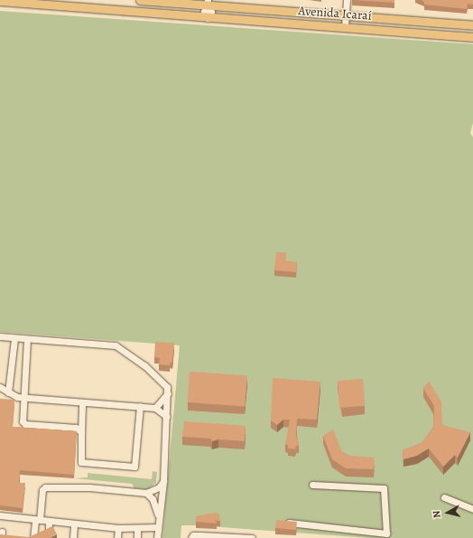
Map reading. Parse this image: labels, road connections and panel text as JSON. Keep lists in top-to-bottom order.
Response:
{
  "streets": {
    "main road": ["Avenida Icaraí"]
  },
  "north": "left"
}
